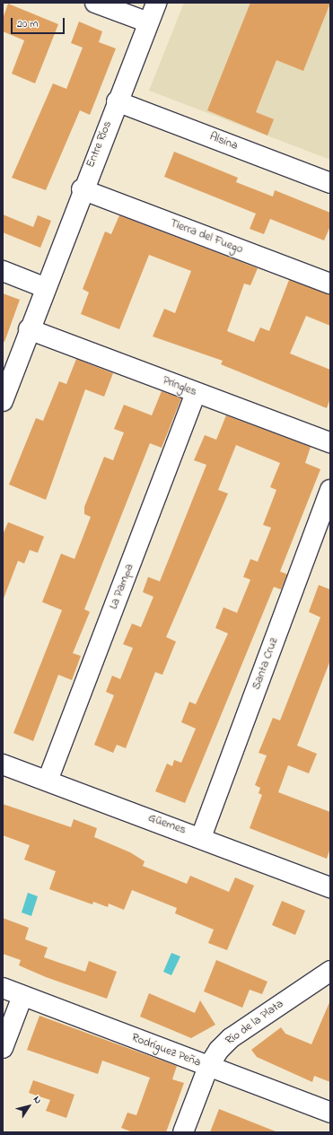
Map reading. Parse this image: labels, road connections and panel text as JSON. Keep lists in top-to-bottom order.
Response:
{
  "streets": {
    "street": [
      "Alsina",
      "Entre Ríos",
      "Tierra del Fuego",
      "Pringles",
      "La Pampa",
      "Santa Cruz",
      "Güemes",
      "Río de la Plata",
      "Rodríguez Peña"
    ]
  },
  "crossings": [
    ["Alsina", "Entre Ríos"],
    ["Entre Ríos", "Tierra del Fuego"],
    ["Entre Ríos", "Pringles"],
    ["Pringles", "La Pampa"],
    ["La Pampa", "Güemes"],
    ["Santa Cruz", "Güemes"],
    ["Río de la Plata", "Rodríguez Peña"]
  ],
  "scale_bar": "20 m",
  "north": "top right"
}
